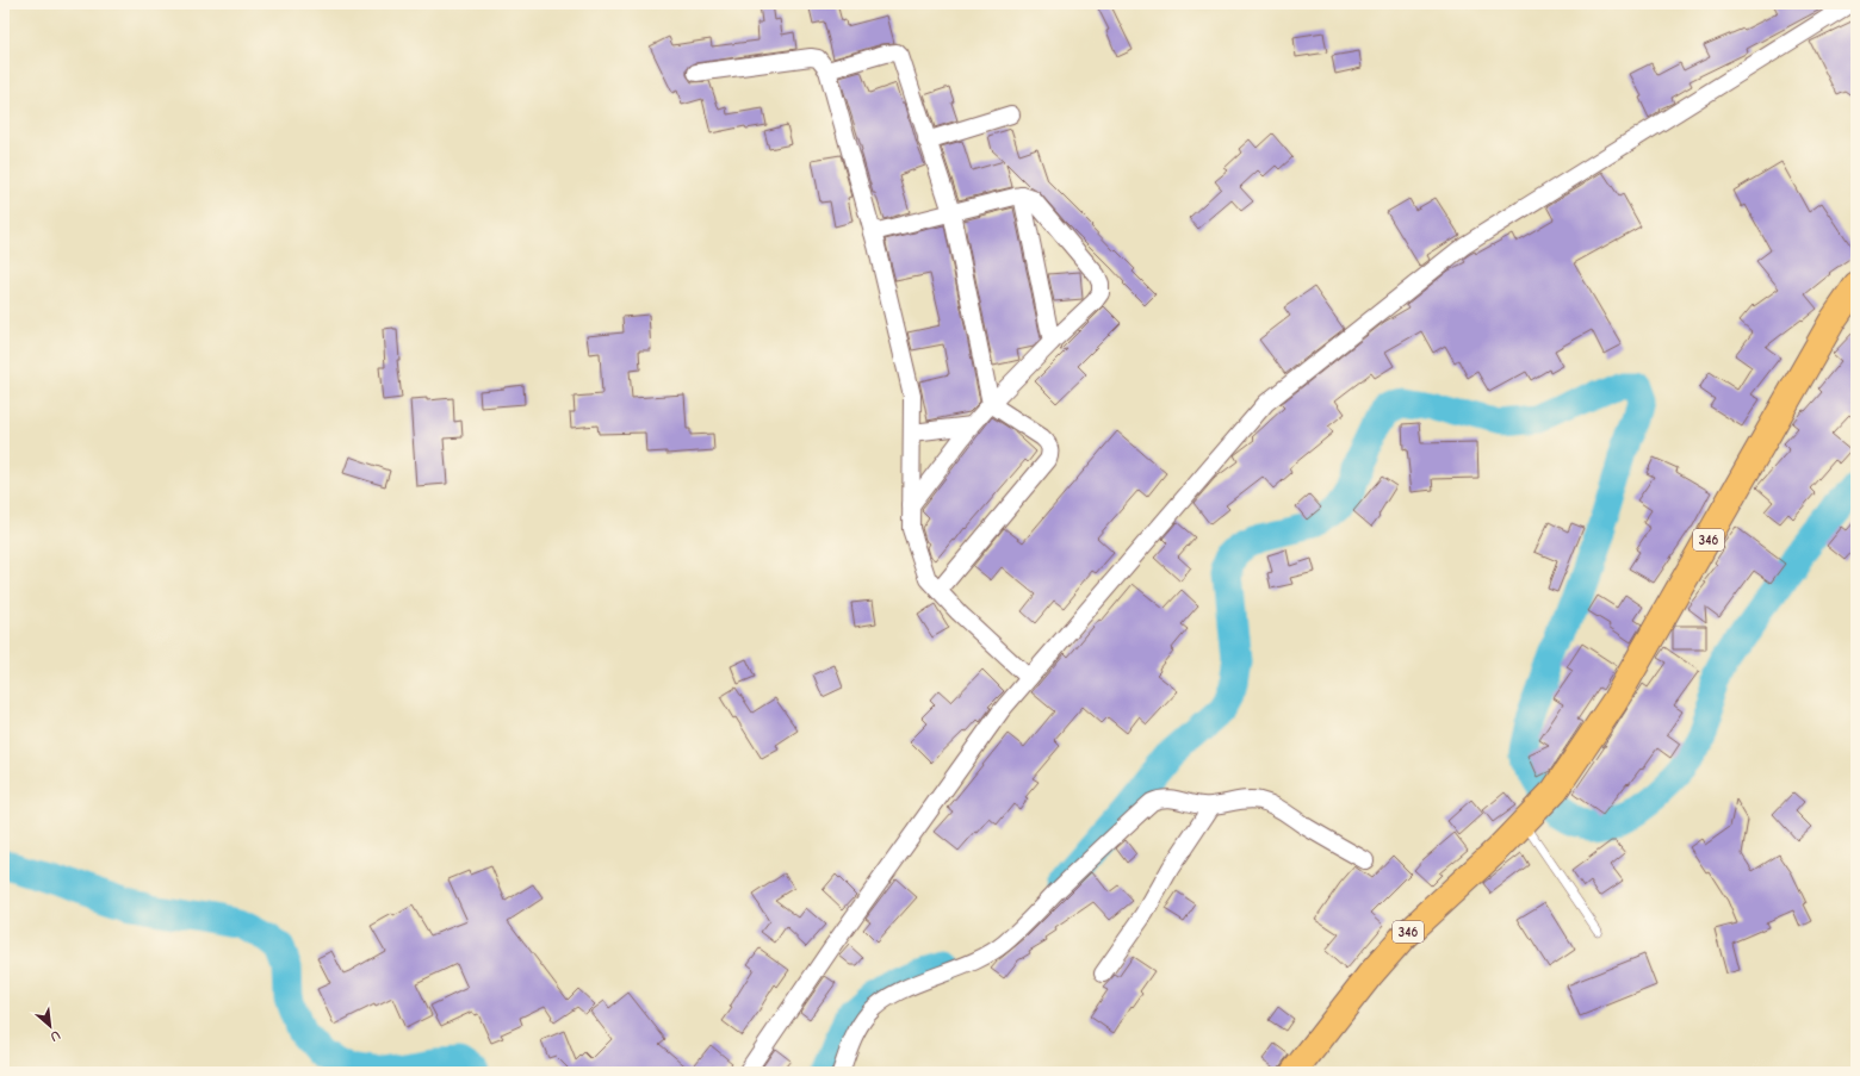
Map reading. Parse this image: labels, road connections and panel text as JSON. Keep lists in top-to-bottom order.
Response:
{
  "streets": {
    "main road": ["346"]
  },
  "north": "bottom right"
}
